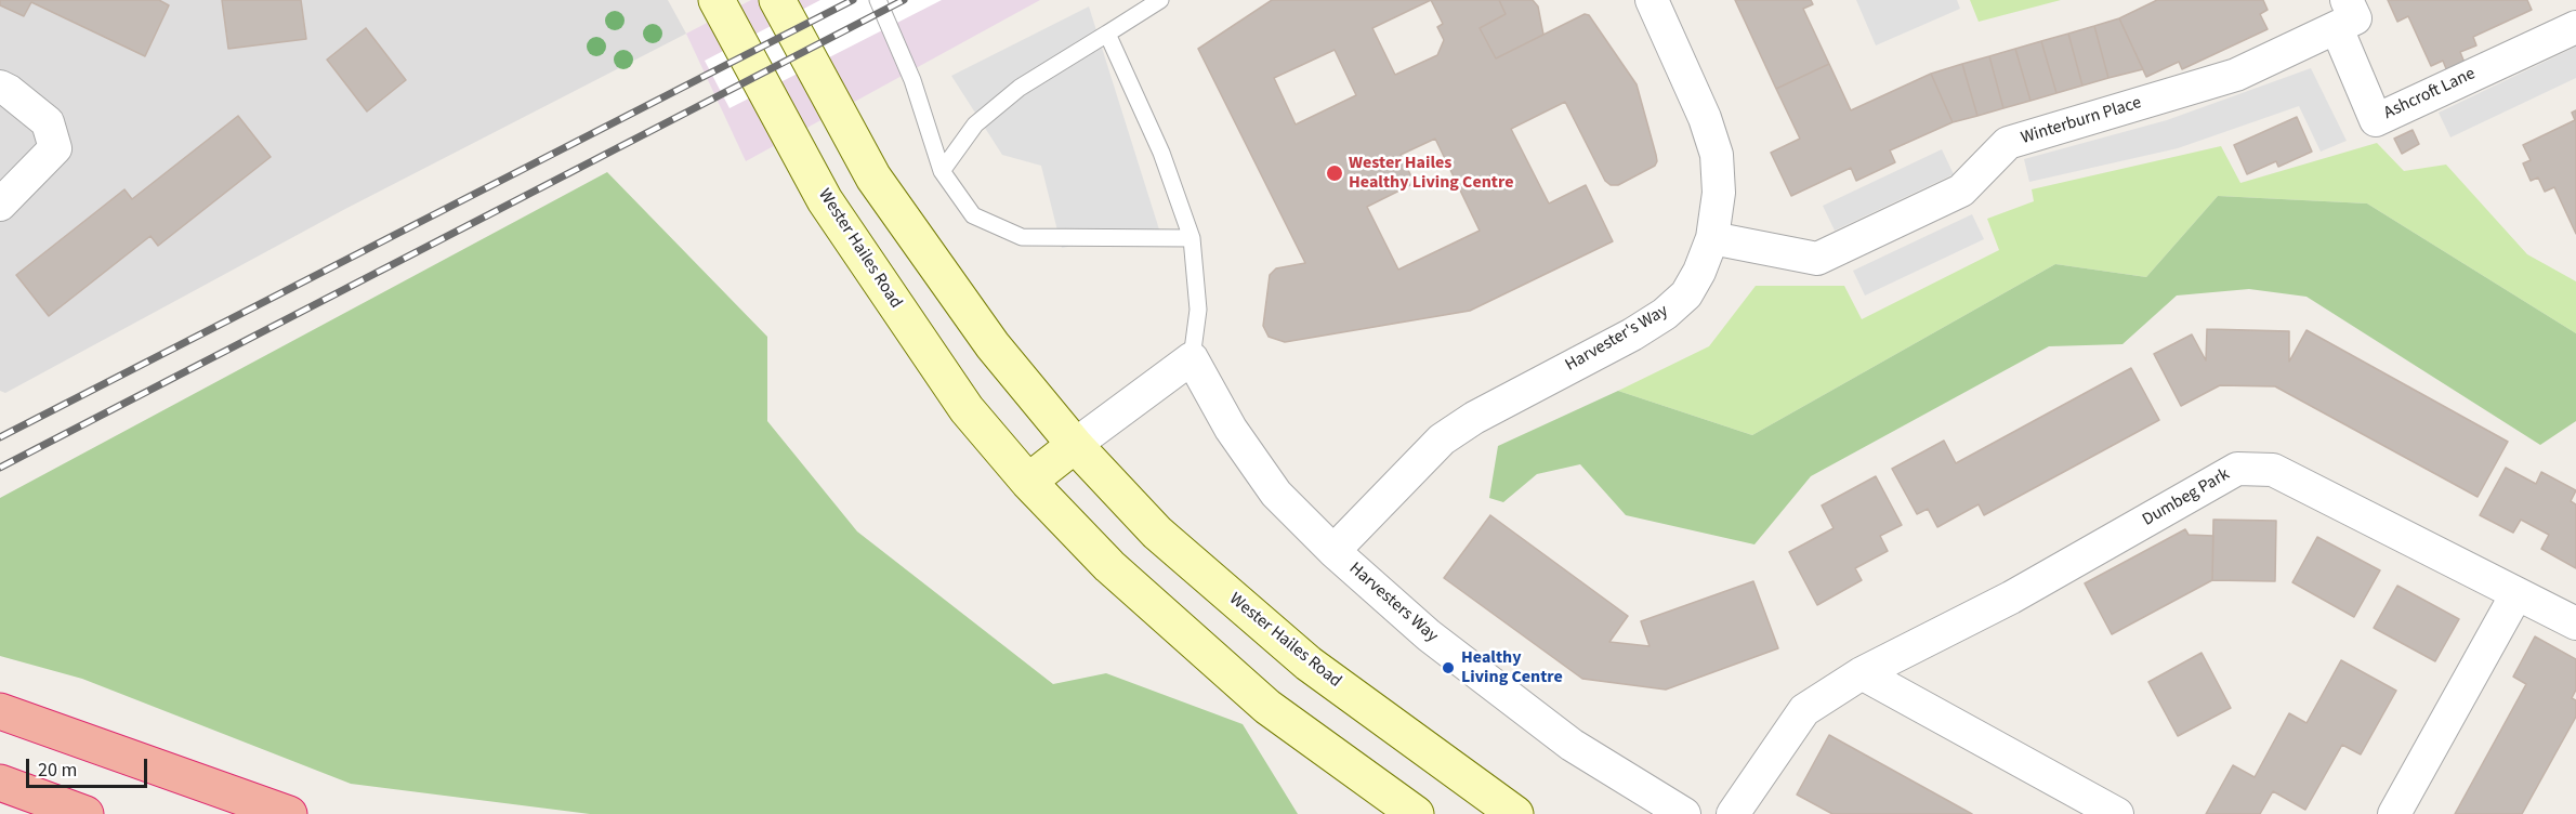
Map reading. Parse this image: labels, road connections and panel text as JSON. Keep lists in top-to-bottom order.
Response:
{
  "streets": {
    "main road": ["Wester Hailes Road"],
    "street": [
      "Ashcroft Lane",
      "Winterburn Place",
      "Harvester's Way",
      "Dumbeg Park",
      "Harvesters Way"
    ]
  },
  "crossings": [
    ["Ashcroft Lane", "Winterburn Place"],
    ["Winterburn Place", "Harvester's Way"],
    ["Harvester's Way", "Harvesters Way"]
  ],
  "places": ["Wester Hailes Healthy Living Centre", "Healthy Living Centre"],
  "scale_bar": "20 m"
}
